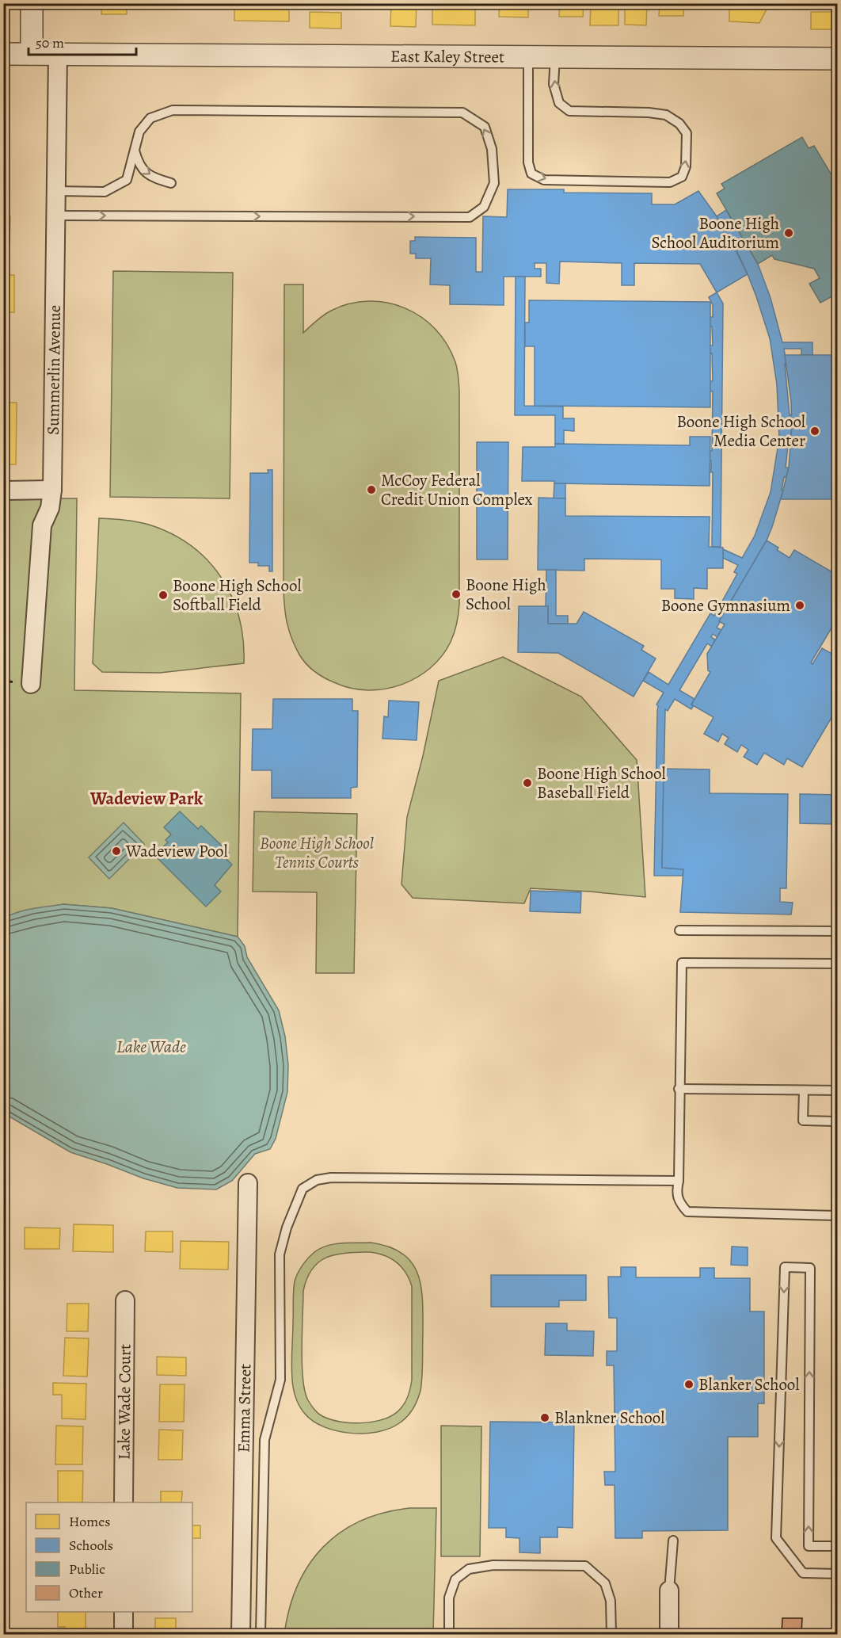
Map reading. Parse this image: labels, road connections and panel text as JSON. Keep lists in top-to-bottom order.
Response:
{
  "streets": {
    "street": [
      "East Kaley Street",
      "Summerlin Avenue",
      "Lake Wade Court",
      "Emma Street"
    ]
  },
  "crossings": [
    ["East Kaley Street", "Summerlin Avenue"]
  ],
  "districts": ["Wadeview Park"],
  "water": ["Lake Wade"],
  "parks": ["Boone High School Tennis Courts"],
  "places": [
    "Boone High School Auditorium",
    "Boone High School Media Center",
    "McCoy Federal Credit Union Complex",
    "Boone High School",
    "Boone High School Softball Field",
    "Boone Gymnasium",
    "Boone High School Baseball Field",
    "Wadeview Pool",
    "Blanker School",
    "Blankner School"
  ],
  "legend": [
    "Homes",
    "Schools",
    "Public",
    "Other"
  ],
  "scale_bar": "50 m"
}
